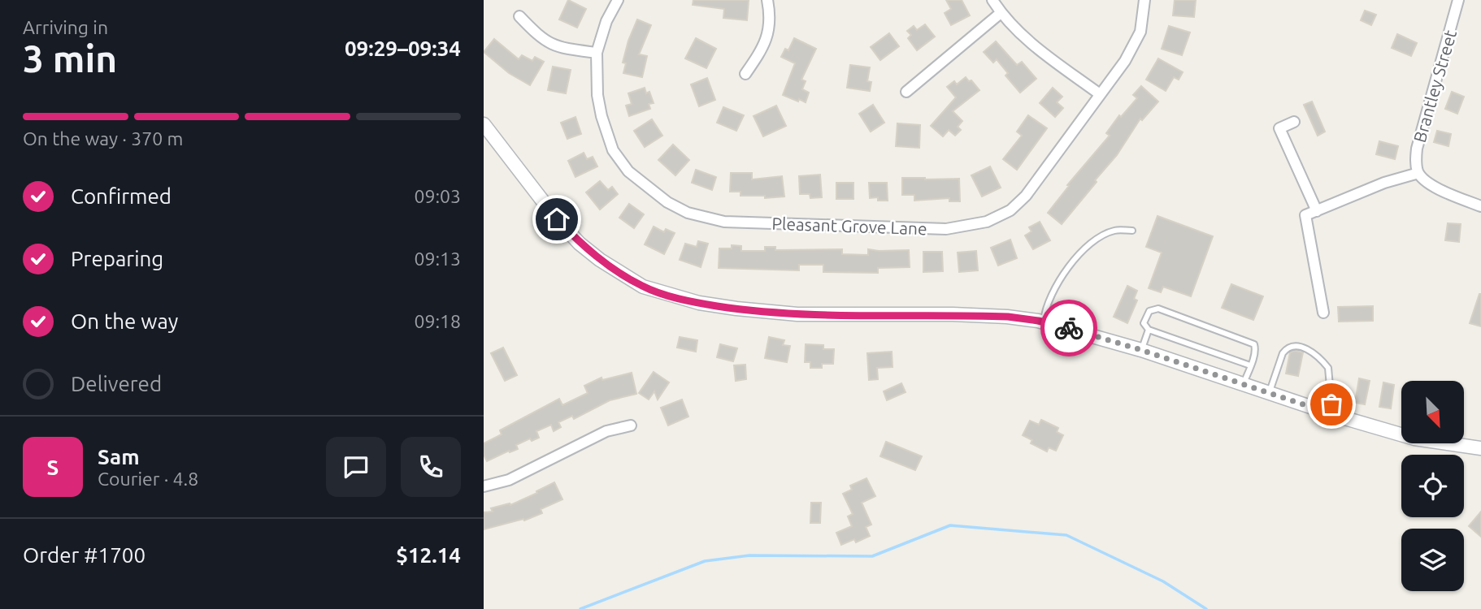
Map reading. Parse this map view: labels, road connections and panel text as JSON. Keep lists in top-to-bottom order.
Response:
{
  "streets": {
    "street": ["Brantley Street", "Pleasant Grove Lane"]
  },
  "north": "bottom right",
  "page": {
    "heading": ["3 min", "Arriving in", "09:29–09:34"],
    "panel": [
      "Sam",
      "Courier · 4.8",
      "Order #1700",
      "$12.14"
    ],
    "bar": "On the way · 370 m",
    "list": [
      ["Confirmed", "09:03"],
      ["Preparing", "09:13"],
      ["On the way", "09:18"],
      "Delivered"
    ],
    "round": "S"
  }
}
